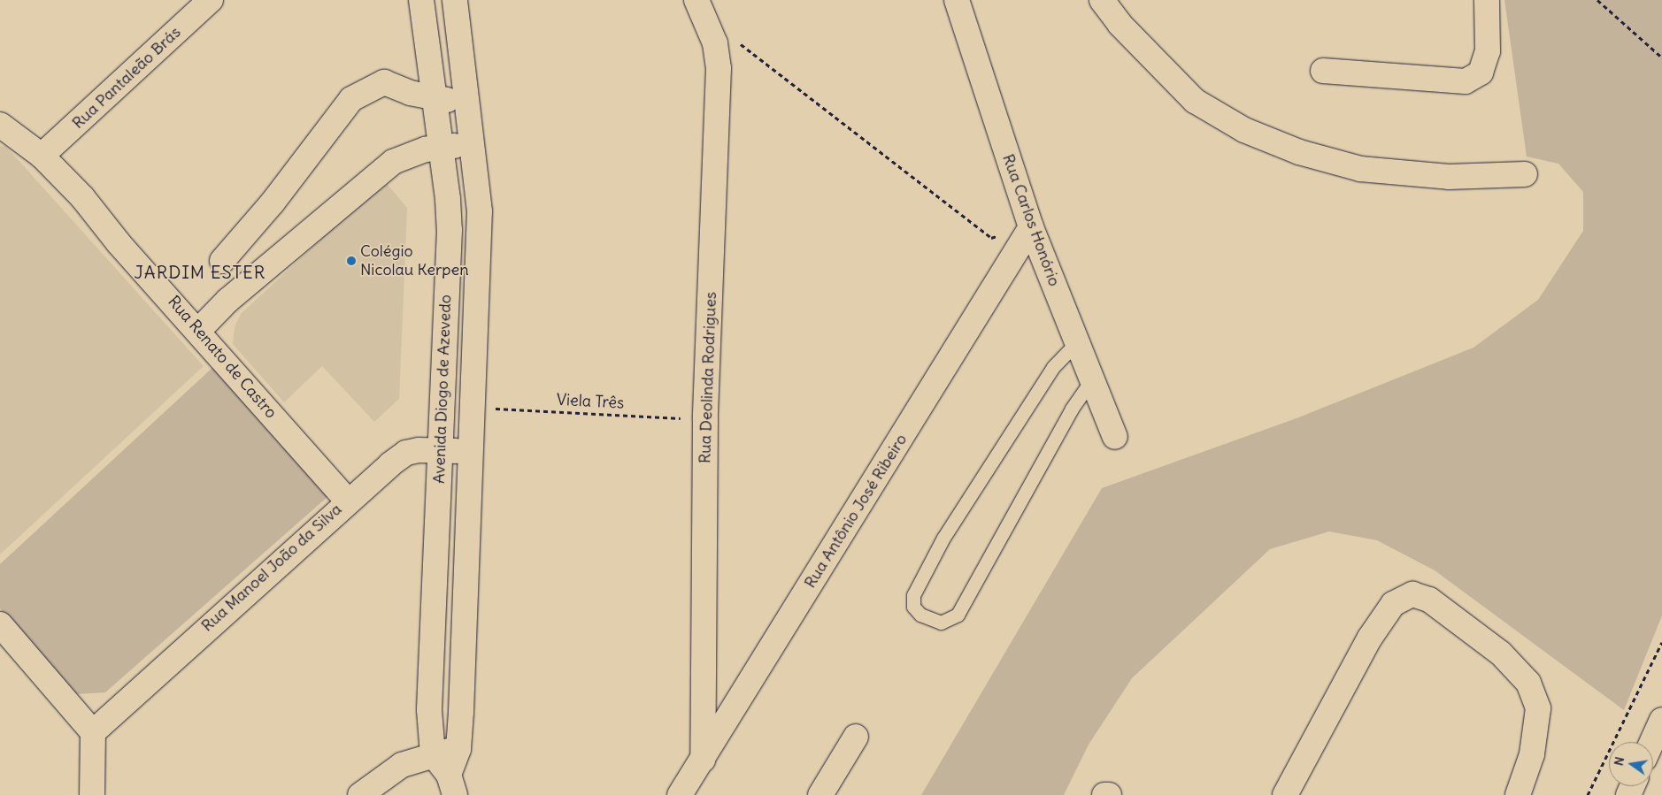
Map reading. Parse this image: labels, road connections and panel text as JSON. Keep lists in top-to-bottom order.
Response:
{
  "streets": {
    "main road": [
      "Rua Pantaleão Brás",
      "Rua Carlos Honório",
      "Rua Renato de Castro",
      "Rua Deolinda Rodrigues",
      "Avenida Diogo de Azevedo",
      "Rua Antônio José Ribeiro",
      "Rua Manoel João da Silva"
    ],
    "path": ["Viela Três"]
  },
  "crossings": [
    ["Rua Pantaleão Brás", "Rua Renato de Castro"],
    ["Rua Carlos Honório", "Rua Antônio José Ribeiro"],
    ["Rua Renato de Castro", "Rua Manoel João da Silva"],
    ["Rua Deolinda Rodrigues", "Viela Três"],
    ["Rua Deolinda Rodrigues", "Rua Antônio José Ribeiro"],
    ["Avenida Diogo de Azevedo", "Viela Três"],
    ["Avenida Diogo de Azevedo", "Rua Manoel João da Silva"]
  ],
  "districts": ["JARDIM ESTER"],
  "places": ["Colégio Nicolau Kerpen"],
  "north": "left"
}
